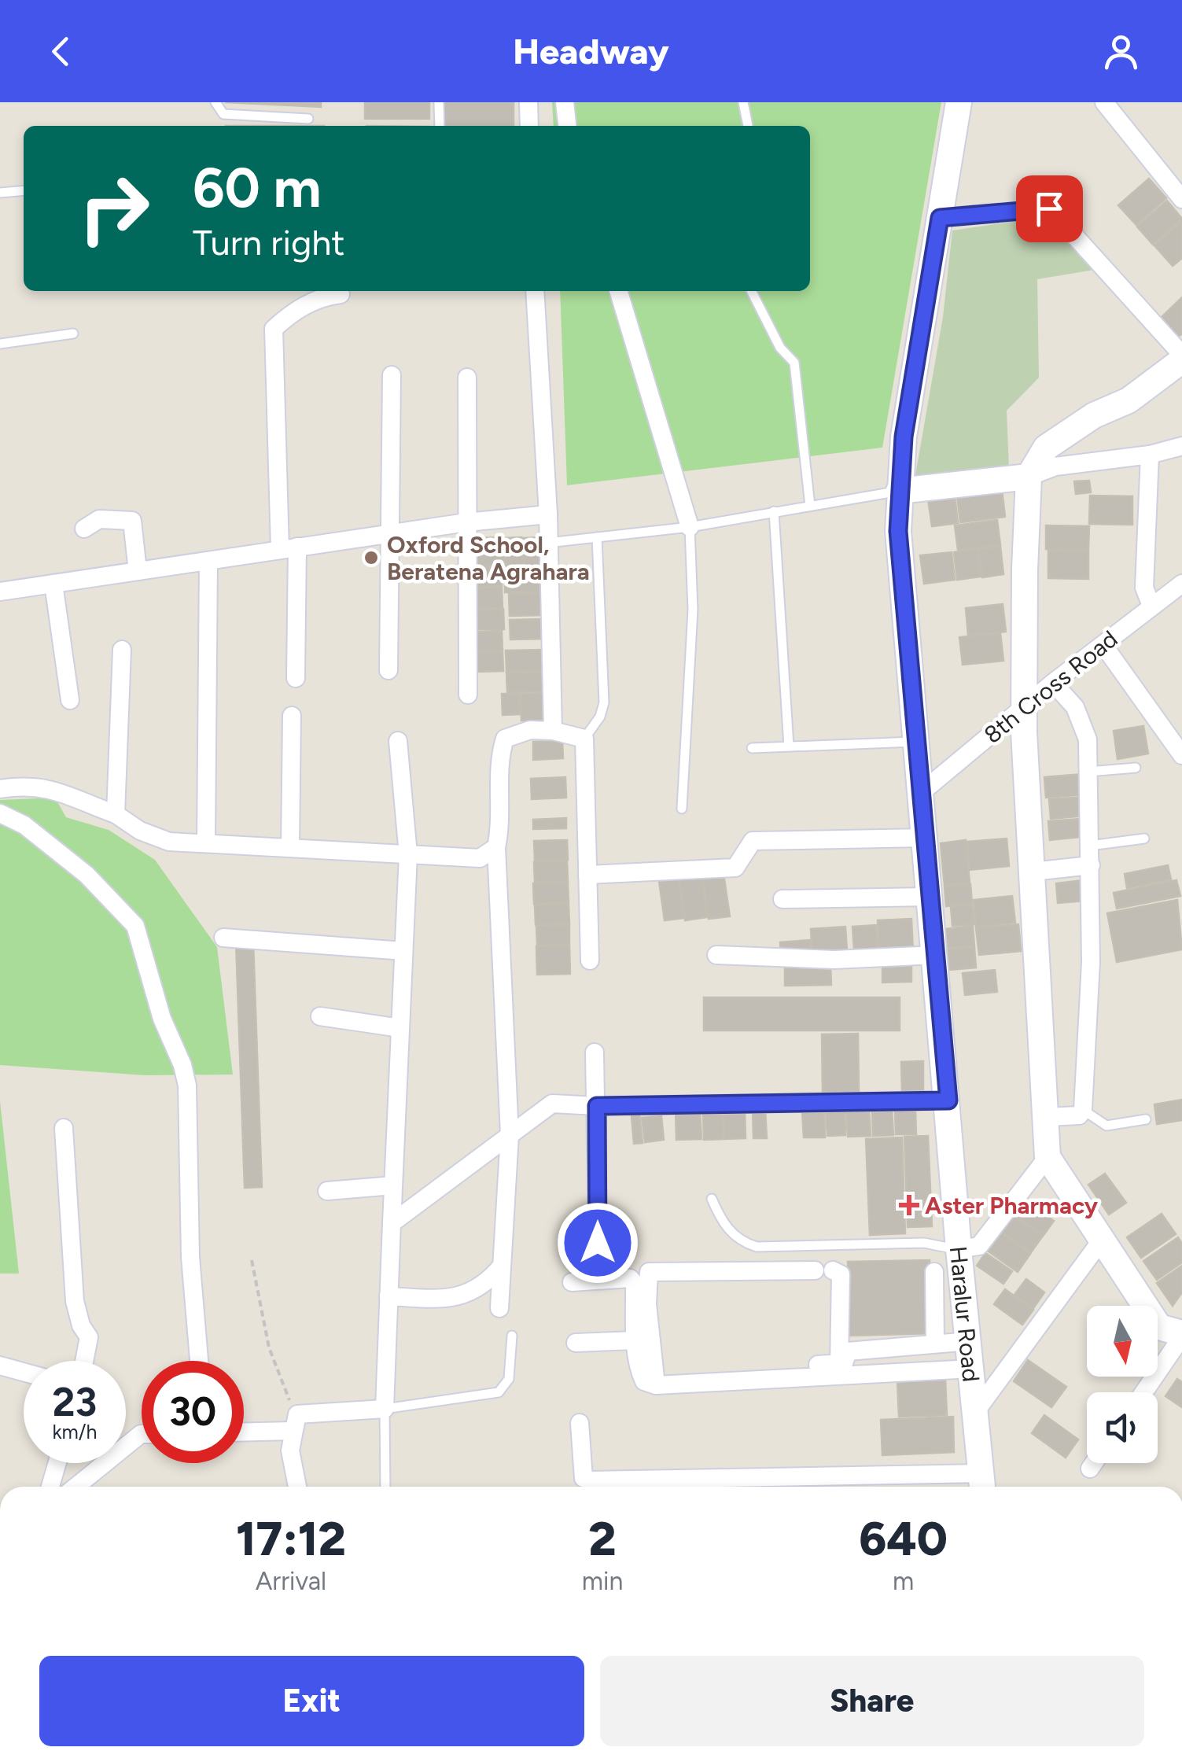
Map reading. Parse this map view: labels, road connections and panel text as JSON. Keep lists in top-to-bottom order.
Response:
{
  "streets": {
    "street": ["8th Cross Road", "Haralur Road"]
  },
  "crossings": [
    ["8th Cross Road", "Haralur Road"]
  ],
  "places": {
    "other": ["Oxford School, Beratena Agrahara"],
    "health": ["Aster Pharmacy"]
  },
  "north": "bottom",
  "page": {
    "header": "Headway",
    "turn": ["60 m", "Turn right"],
    "speed": "23 km/h",
    "limit": "30",
    "eta": [
      "17:12",
      "Arrival",
      "2",
      "min",
      "640",
      "m"
    ],
    "buttons": ["Exit", "Share"]
  }
}
